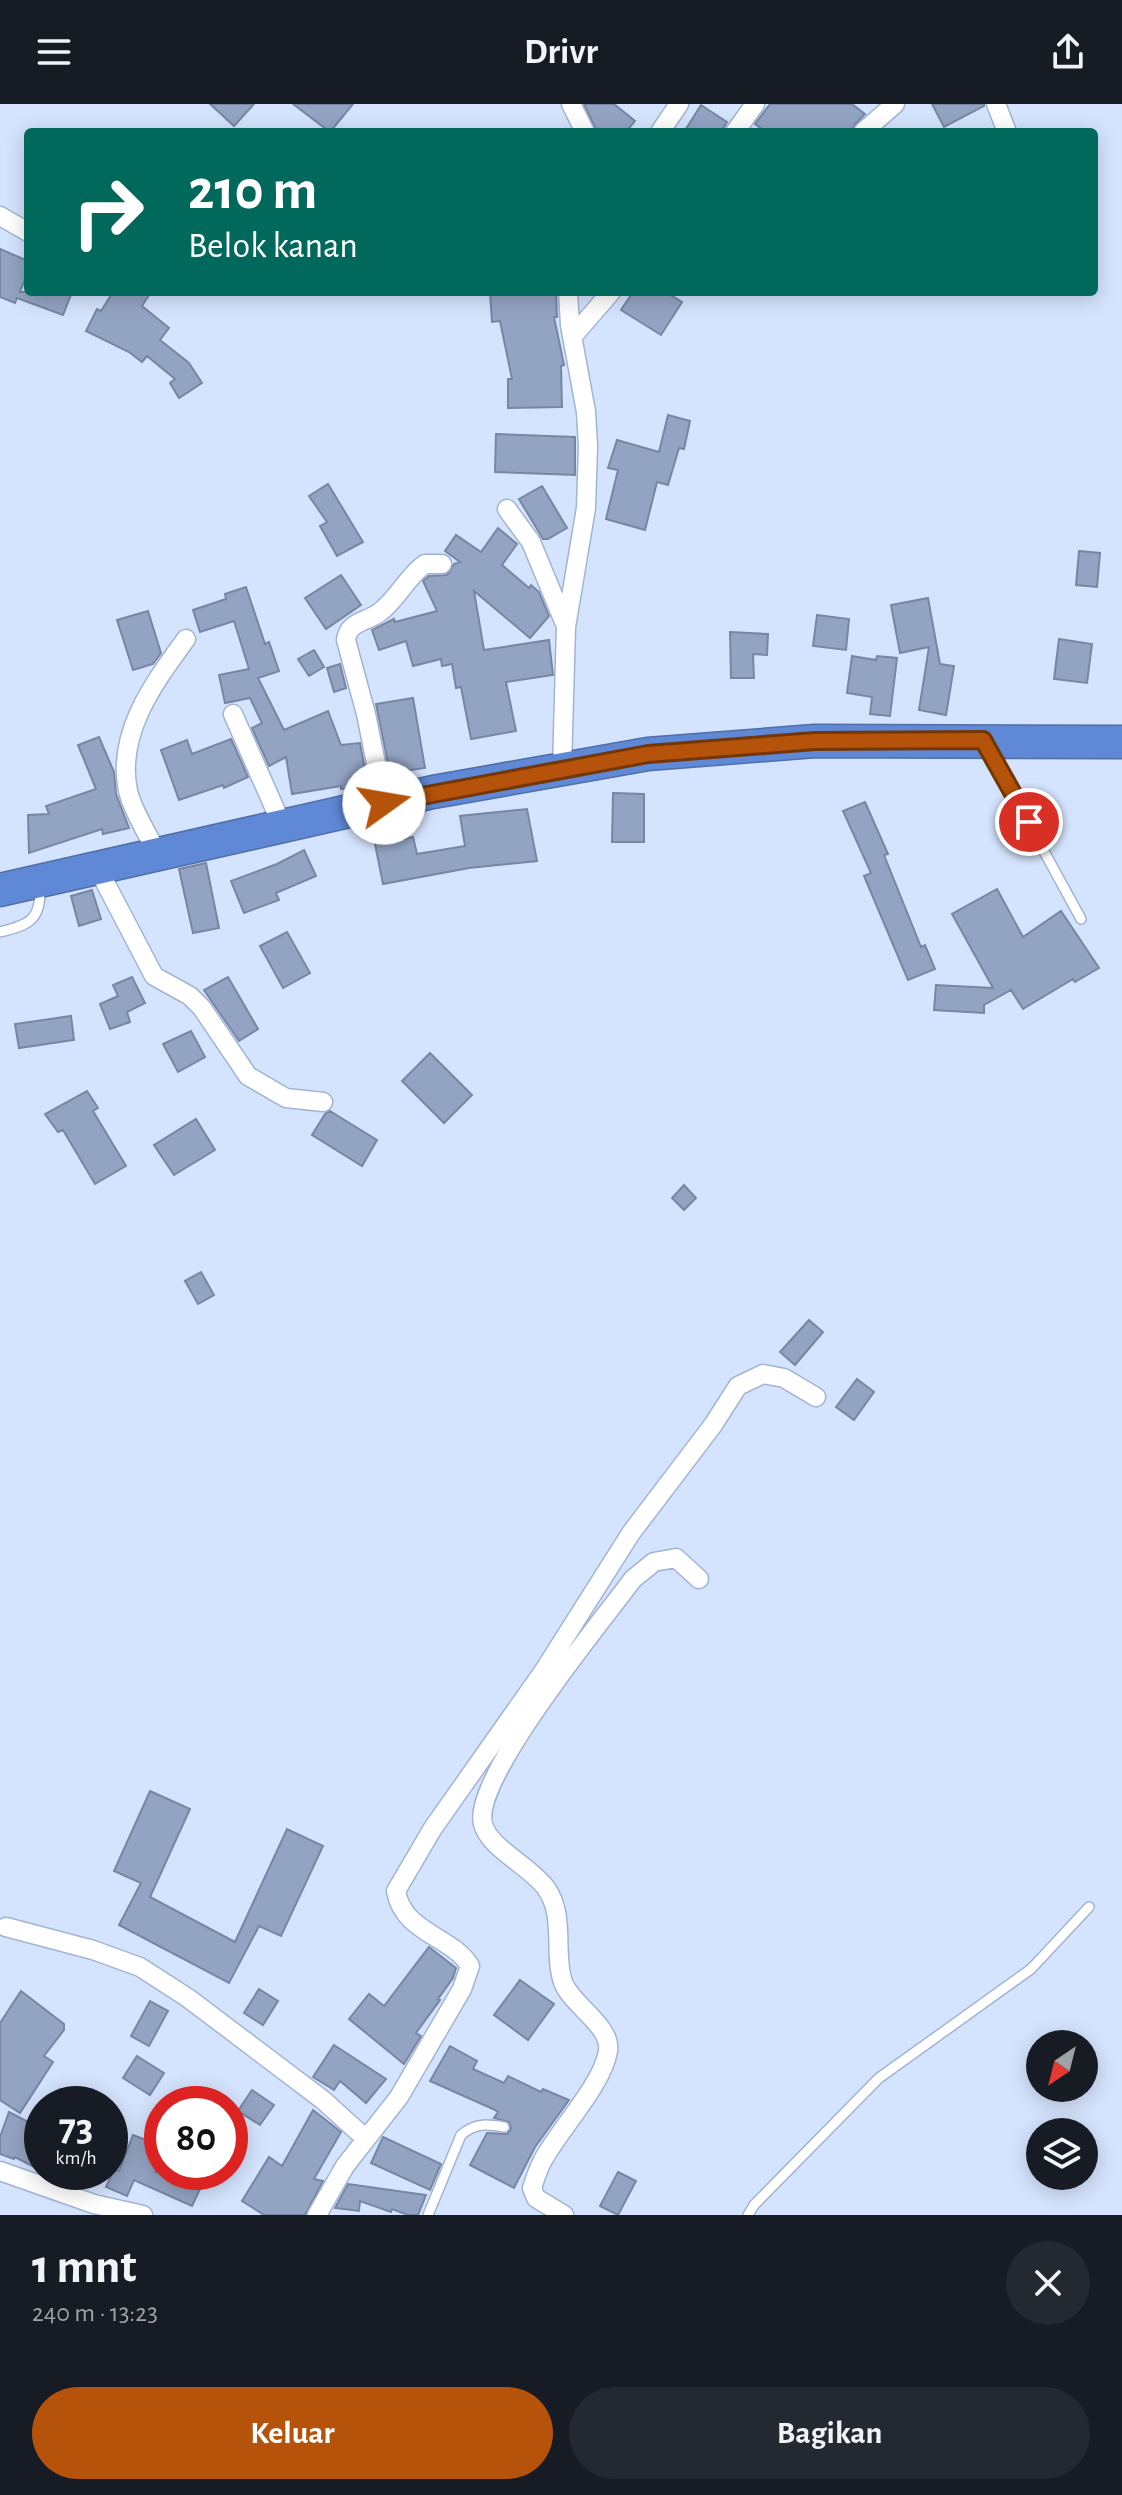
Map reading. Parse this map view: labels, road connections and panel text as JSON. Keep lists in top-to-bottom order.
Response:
{
  "north": "bottom left",
  "page": {
    "header": "Drivr",
    "turn": ["210 m", "Belok kanan"],
    "speed": "73 km/h",
    "limit": "80",
    "heading": ["1 mnt", "240 m · 13:23"],
    "buttons": ["Keluar", "Bagikan"]
  }
}
